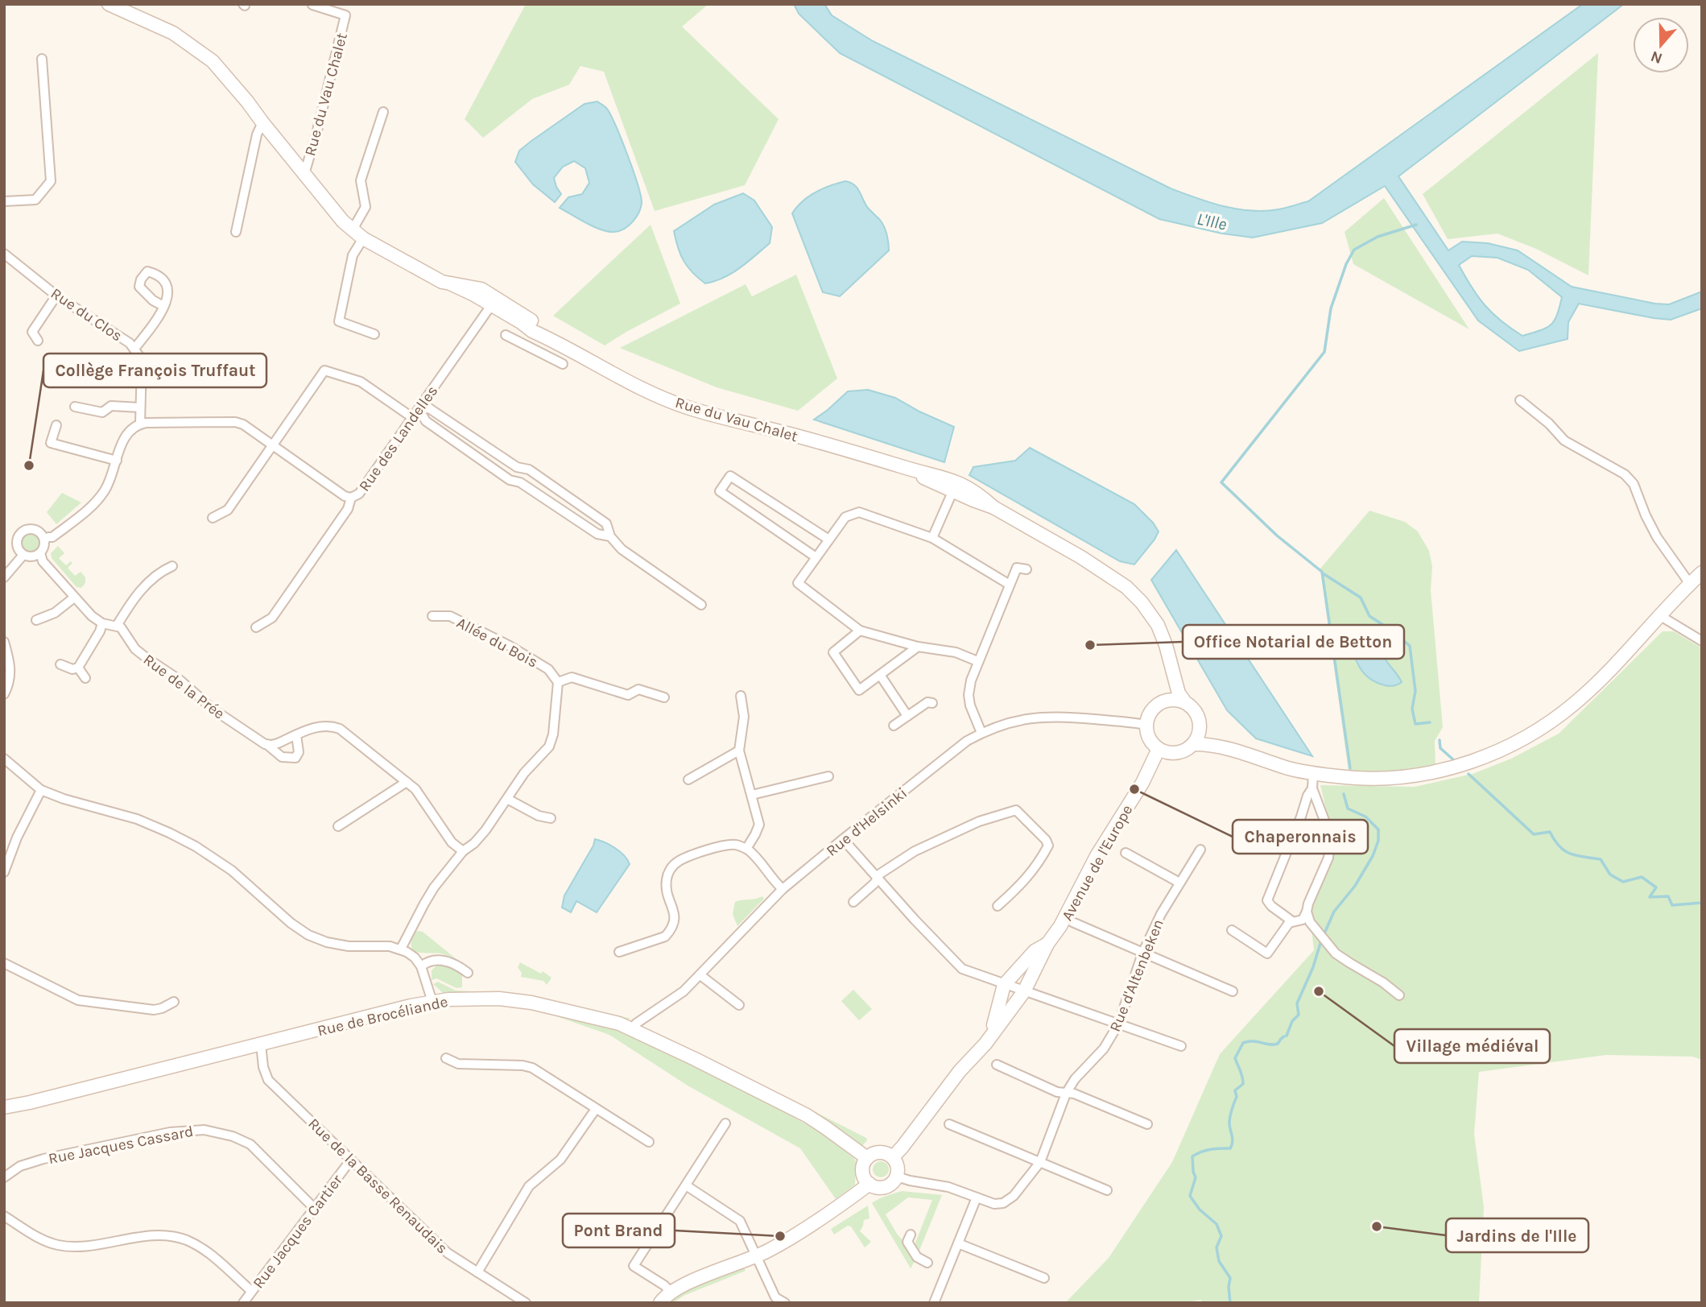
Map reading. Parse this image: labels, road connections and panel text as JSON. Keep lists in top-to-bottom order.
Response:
{
  "streets": {
    "street": [
      "Rue du Vau Chalet",
      "Rue du Clos",
      "Rue des Landelles",
      "Allée du Bois",
      "Rue de la Prée",
      "Rue d'Helsinki",
      "Avenue de l'Europe",
      "Rue d'Altenbeken",
      "Rue de Brocéliande",
      "Rue Jacques Cassard",
      "Rue de la Basse Renaudais",
      "Rue Jacques Cartier"
    ]
  },
  "crossings": [
    ["Rue du Vau Chalet", "Rue des Landelles"],
    ["Rue du Vau Chalet", "Rue d'Helsinki"],
    ["Rue du Vau Chalet", "Avenue de l'Europe"],
    ["Rue d'Helsinki", "Avenue de l'Europe"],
    ["Rue d'Helsinki", "Rue de Brocéliande"],
    ["Avenue de l'Europe", "Rue d'Altenbeken"],
    ["Avenue de l'Europe", "Rue de Brocéliande"],
    ["Rue d'Altenbeken", "Rue de Brocéliande"],
    ["Rue de Brocéliande", "Rue de la Basse Renaudais"],
    ["Rue Jacques Cassard", "Rue Jacques Cartier"],
    ["Rue de la Basse Renaudais", "Rue Jacques Cartier"]
  ],
  "water": ["L'Ille"],
  "places": [
    "Collège François Truffaut",
    "Office Notarial de Betton",
    "Chaperonnais",
    "Village médiéval",
    "Jardins de l'Ille",
    "Pont Brand"
  ],
  "north": "bottom"
}
